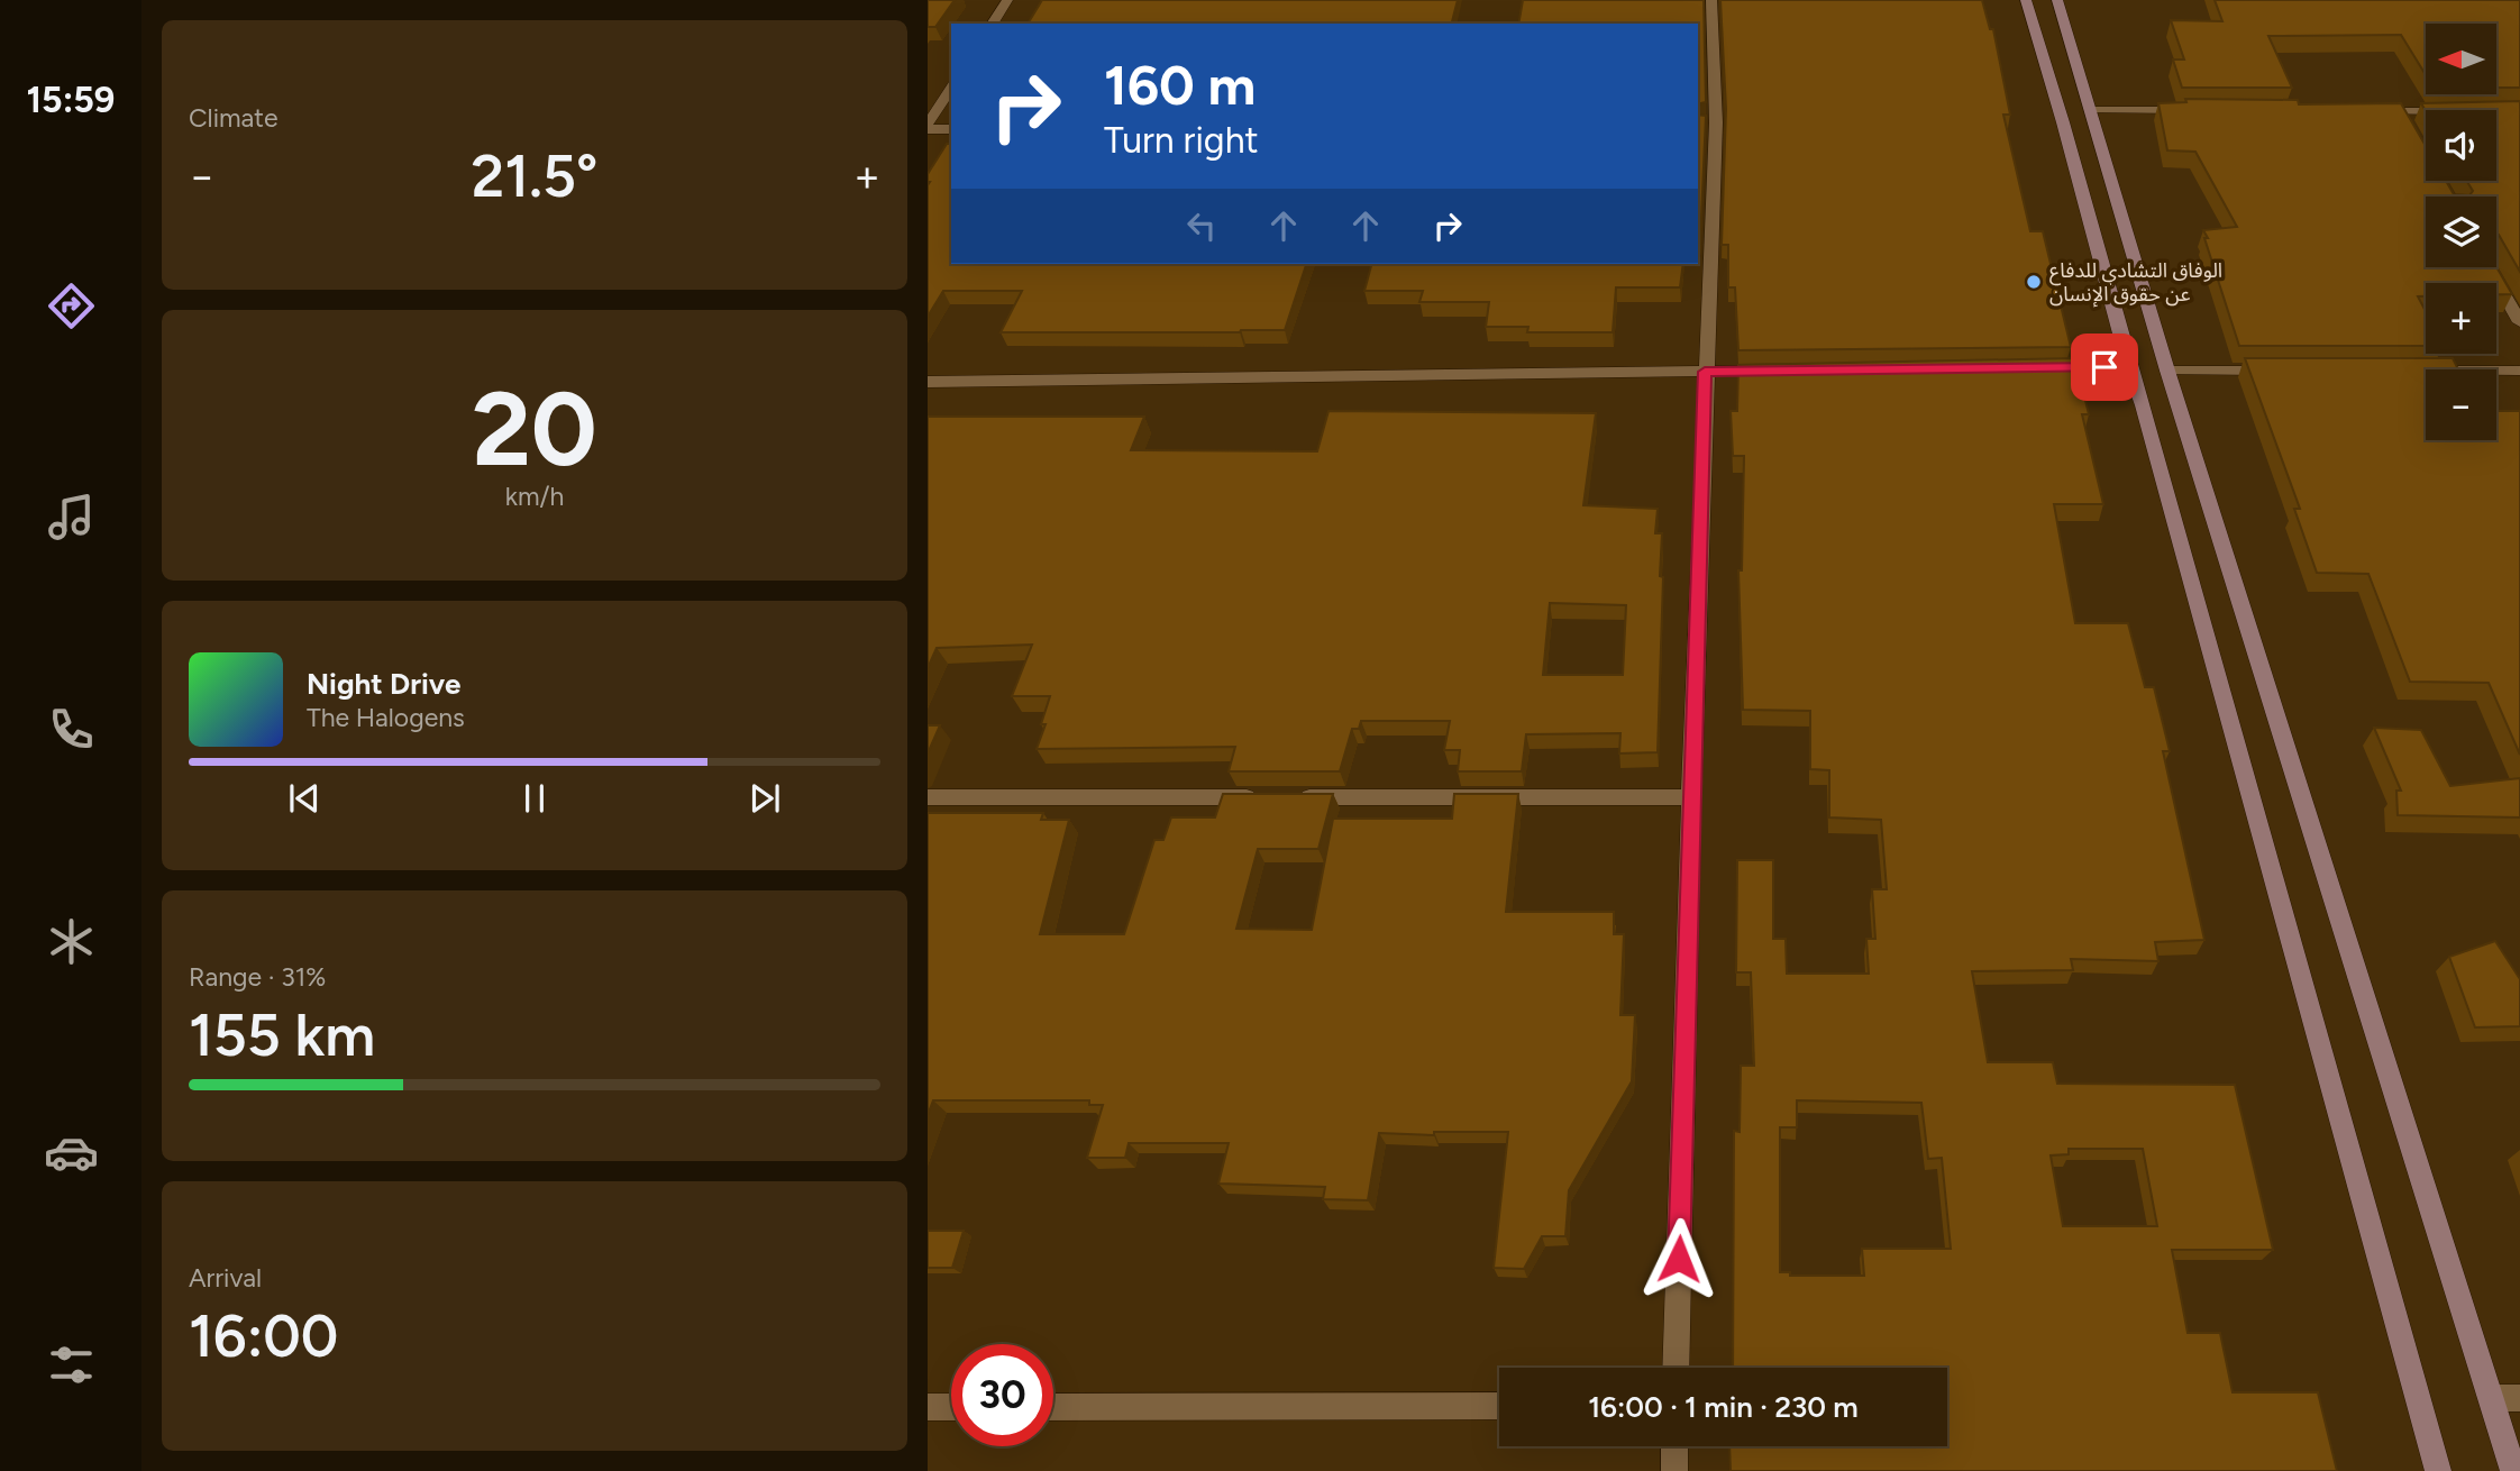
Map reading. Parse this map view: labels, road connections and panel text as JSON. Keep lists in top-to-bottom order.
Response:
{
  "places": ["الوفاق التشادي للدفاع عن حقوق الإنسان"],
  "north": "left",
  "page": {
    "tabs": "15:59",
    "tile": [
      "Climate",
      ["20", "km/h"],
      ["Range · 31%", "155 km"],
      ["Arrival", "16:00"]
    ],
    "map_buttons": ["+", "−"],
    "turn": ["160 m", "Turn right"],
    "heat": ["−", "21.5°", "+"],
    "song": ["Night Drive", "The Halogens"],
    "limit": "30",
    "trip": "16:00 · 1 min · 230 m"
  }
}
